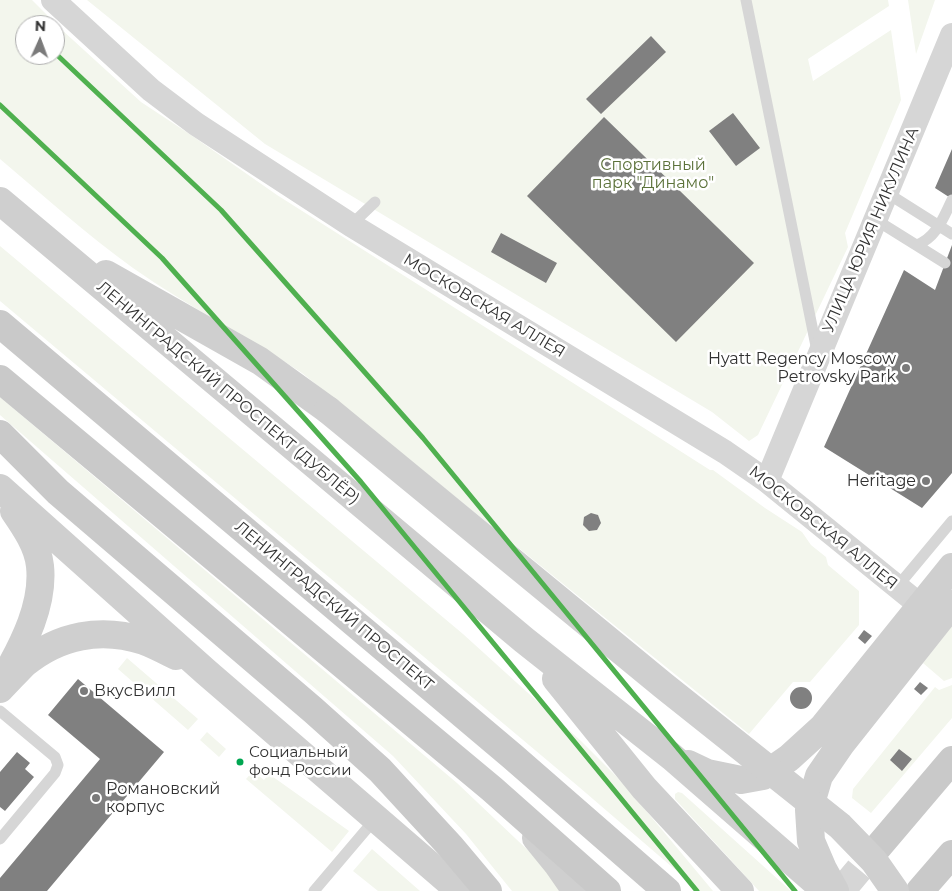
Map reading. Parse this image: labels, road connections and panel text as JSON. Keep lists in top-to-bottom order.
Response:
{
  "streets": {
    "main road": ["ЛЕНИНГРАДСКИЙ ПРОСПЕКТ (ДУБЛЁР)", "ЛЕНИНГРАДСКИЙ ПРОСПЕКТ"],
    "street": ["УЛИЦА ЮРИЯ НИКУЛИНА", "МОСКОВСКАЯ АЛЛЕЯ"]
  },
  "crossings": [
    ["УЛИЦА ЮРИЯ НИКУЛИНА", "МОСКОВСКАЯ АЛЛЕЯ"]
  ],
  "parks": ["Спортивный парк \"Динамо\""],
  "places": [
    "Hyatt Regency Moscow Petrovsky Park",
    "Heritage",
    "ВкусВилл",
    "Социальный фонд России",
    "Романовский корпус"
  ],
  "north": "top"
}
